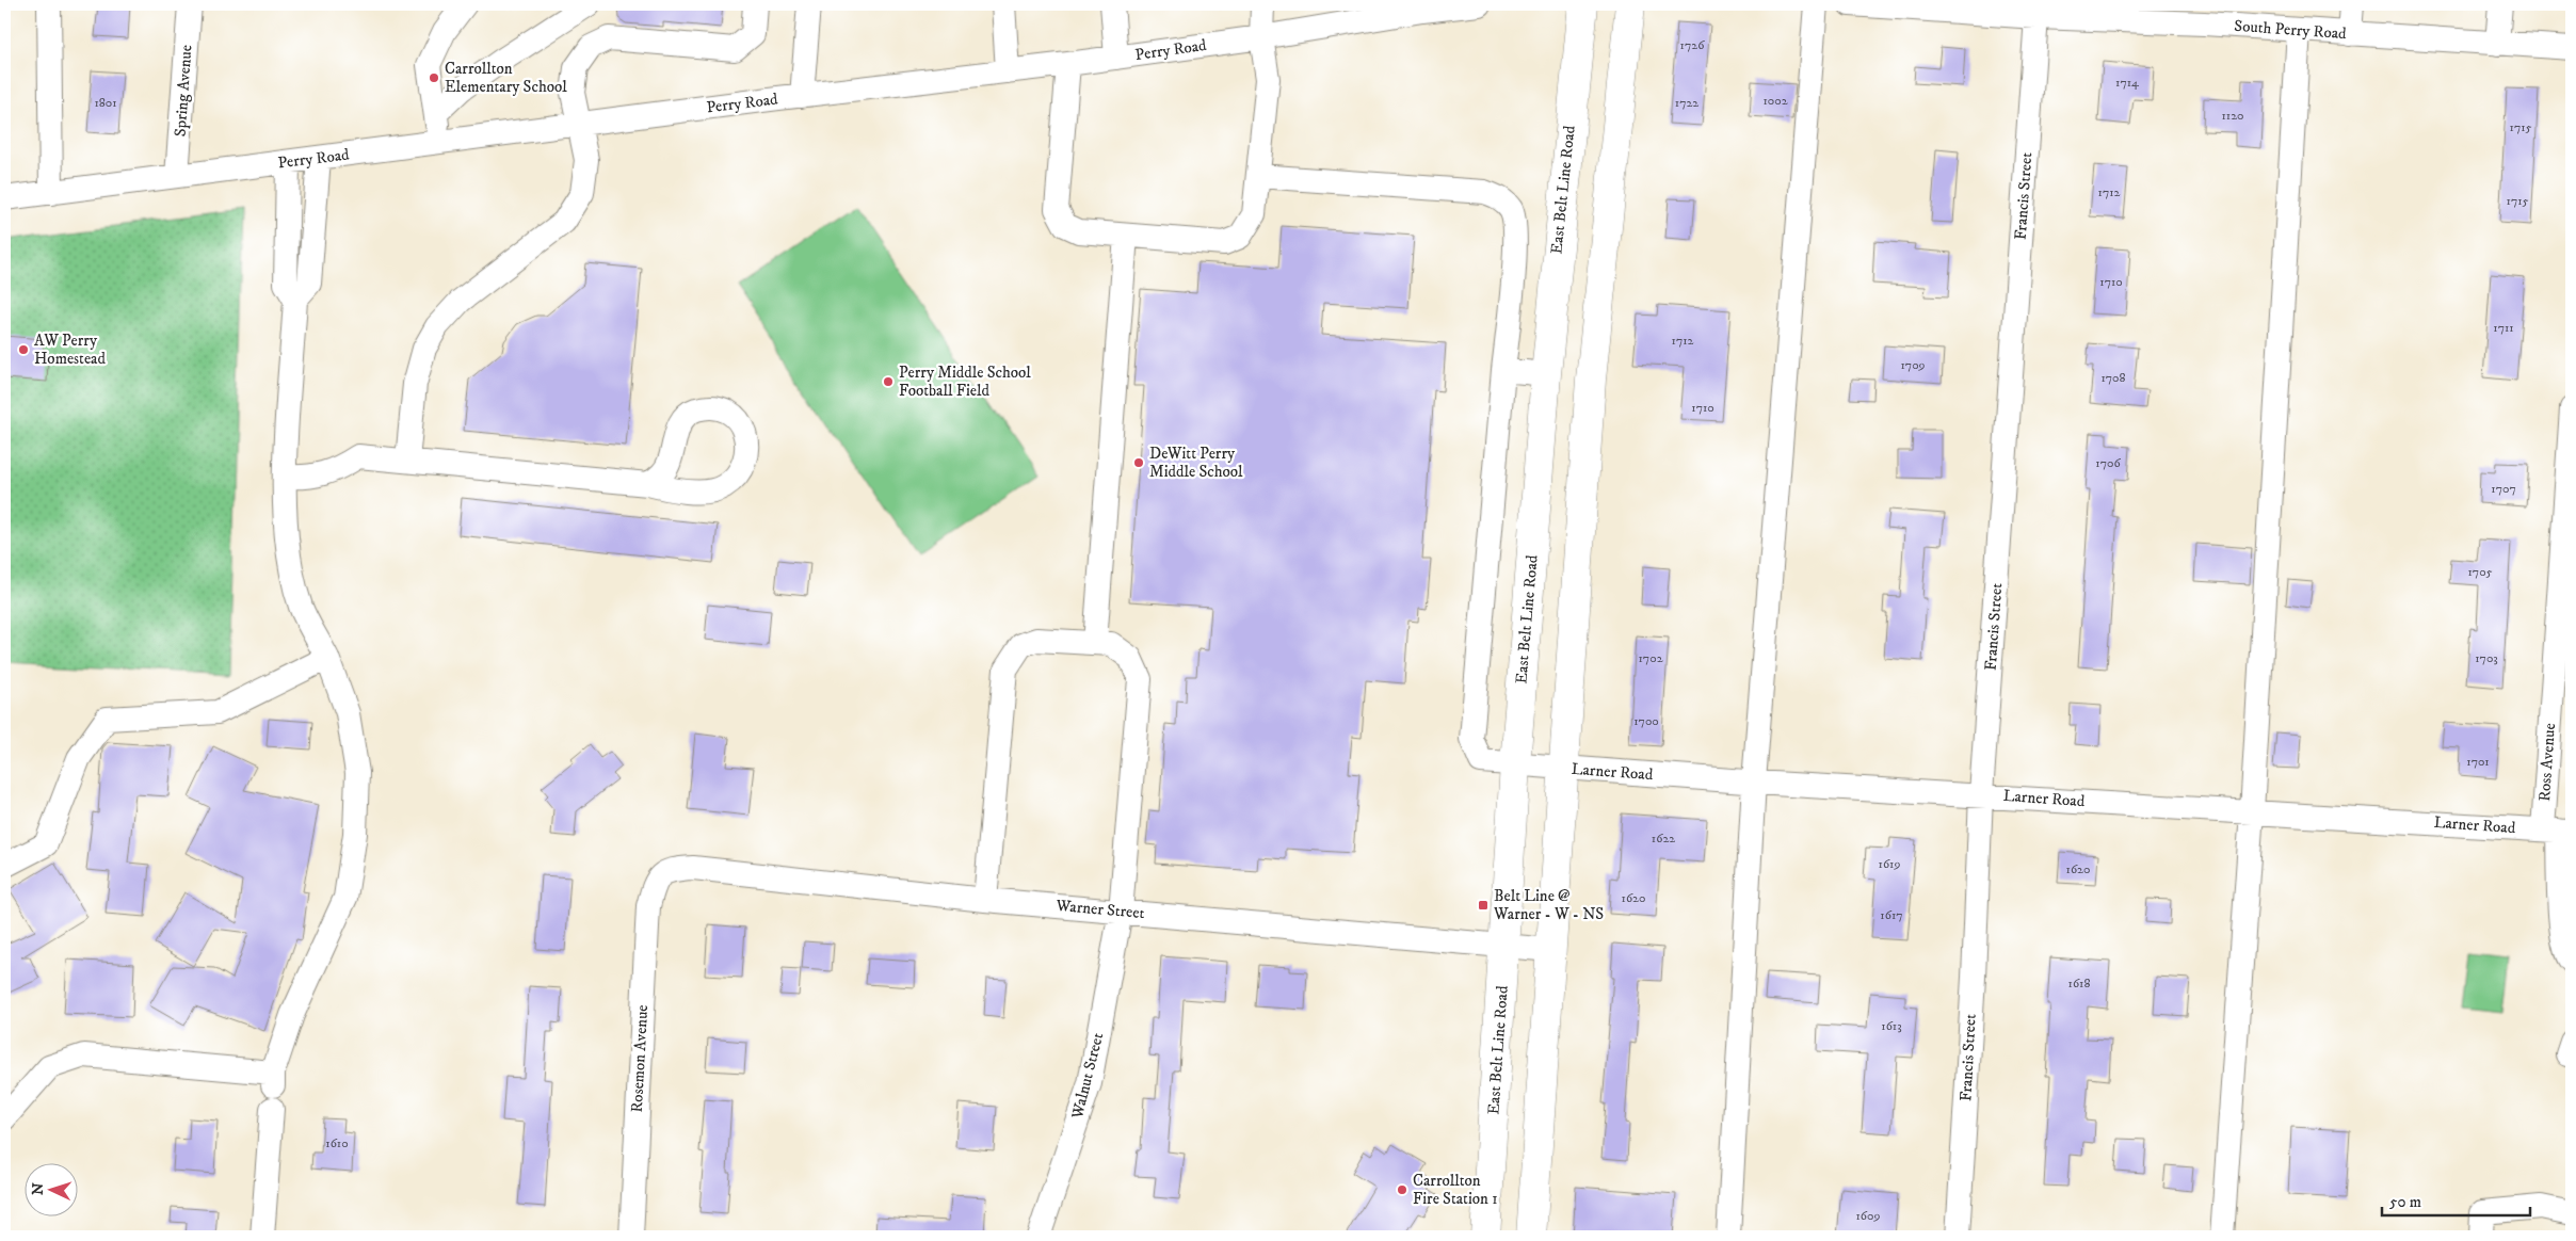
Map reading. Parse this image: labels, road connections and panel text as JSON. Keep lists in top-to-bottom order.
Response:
{
  "streets": {
    "main road": ["East Belt Line Road"],
    "street": [
      "South Perry Road",
      "Perry Road",
      "Spring Avenue",
      "Francis Street",
      "Ross Avenue",
      "Larner Road",
      "Warner Street",
      "Rosemon Avenue",
      "Walnut Street"
    ]
  },
  "crossings": [
    ["South Perry Road", "Francis Street"],
    ["Perry Road", "Spring Avenue"],
    ["East Belt Line Road", "Larner Road"],
    ["East Belt Line Road", "Warner Street"],
    ["Francis Street", "Larner Road"],
    ["Ross Avenue", "Larner Road"],
    ["Warner Street", "Rosemon Avenue"],
    ["Warner Street", "Walnut Street"]
  ],
  "places": {
    "other": [
      "Carrollton Elementary School",
      "AW Perry Homestead",
      "Perry Middle School Football Field",
      "DeWitt Perry Middle School",
      "Carrollton Fire Station 1"
    ],
    "transit": ["Belt Line @ Warner - W - NS"]
  },
  "house_numbers": [
    "1726",
    "1714",
    "1002",
    "1801",
    "1722",
    "1120",
    "1715",
    "1712",
    "1715",
    "1710",
    "1711",
    "1712",
    "1709",
    "1708",
    "1710",
    "1706",
    "1707",
    "1705",
    "1702",
    "1703",
    "1700",
    "1701",
    "1622",
    "1619",
    "1620",
    "1620",
    "1617",
    "1618",
    "1613",
    "1610",
    "1609"
  ],
  "scale_bar": "50 m",
  "north": "left"
}
